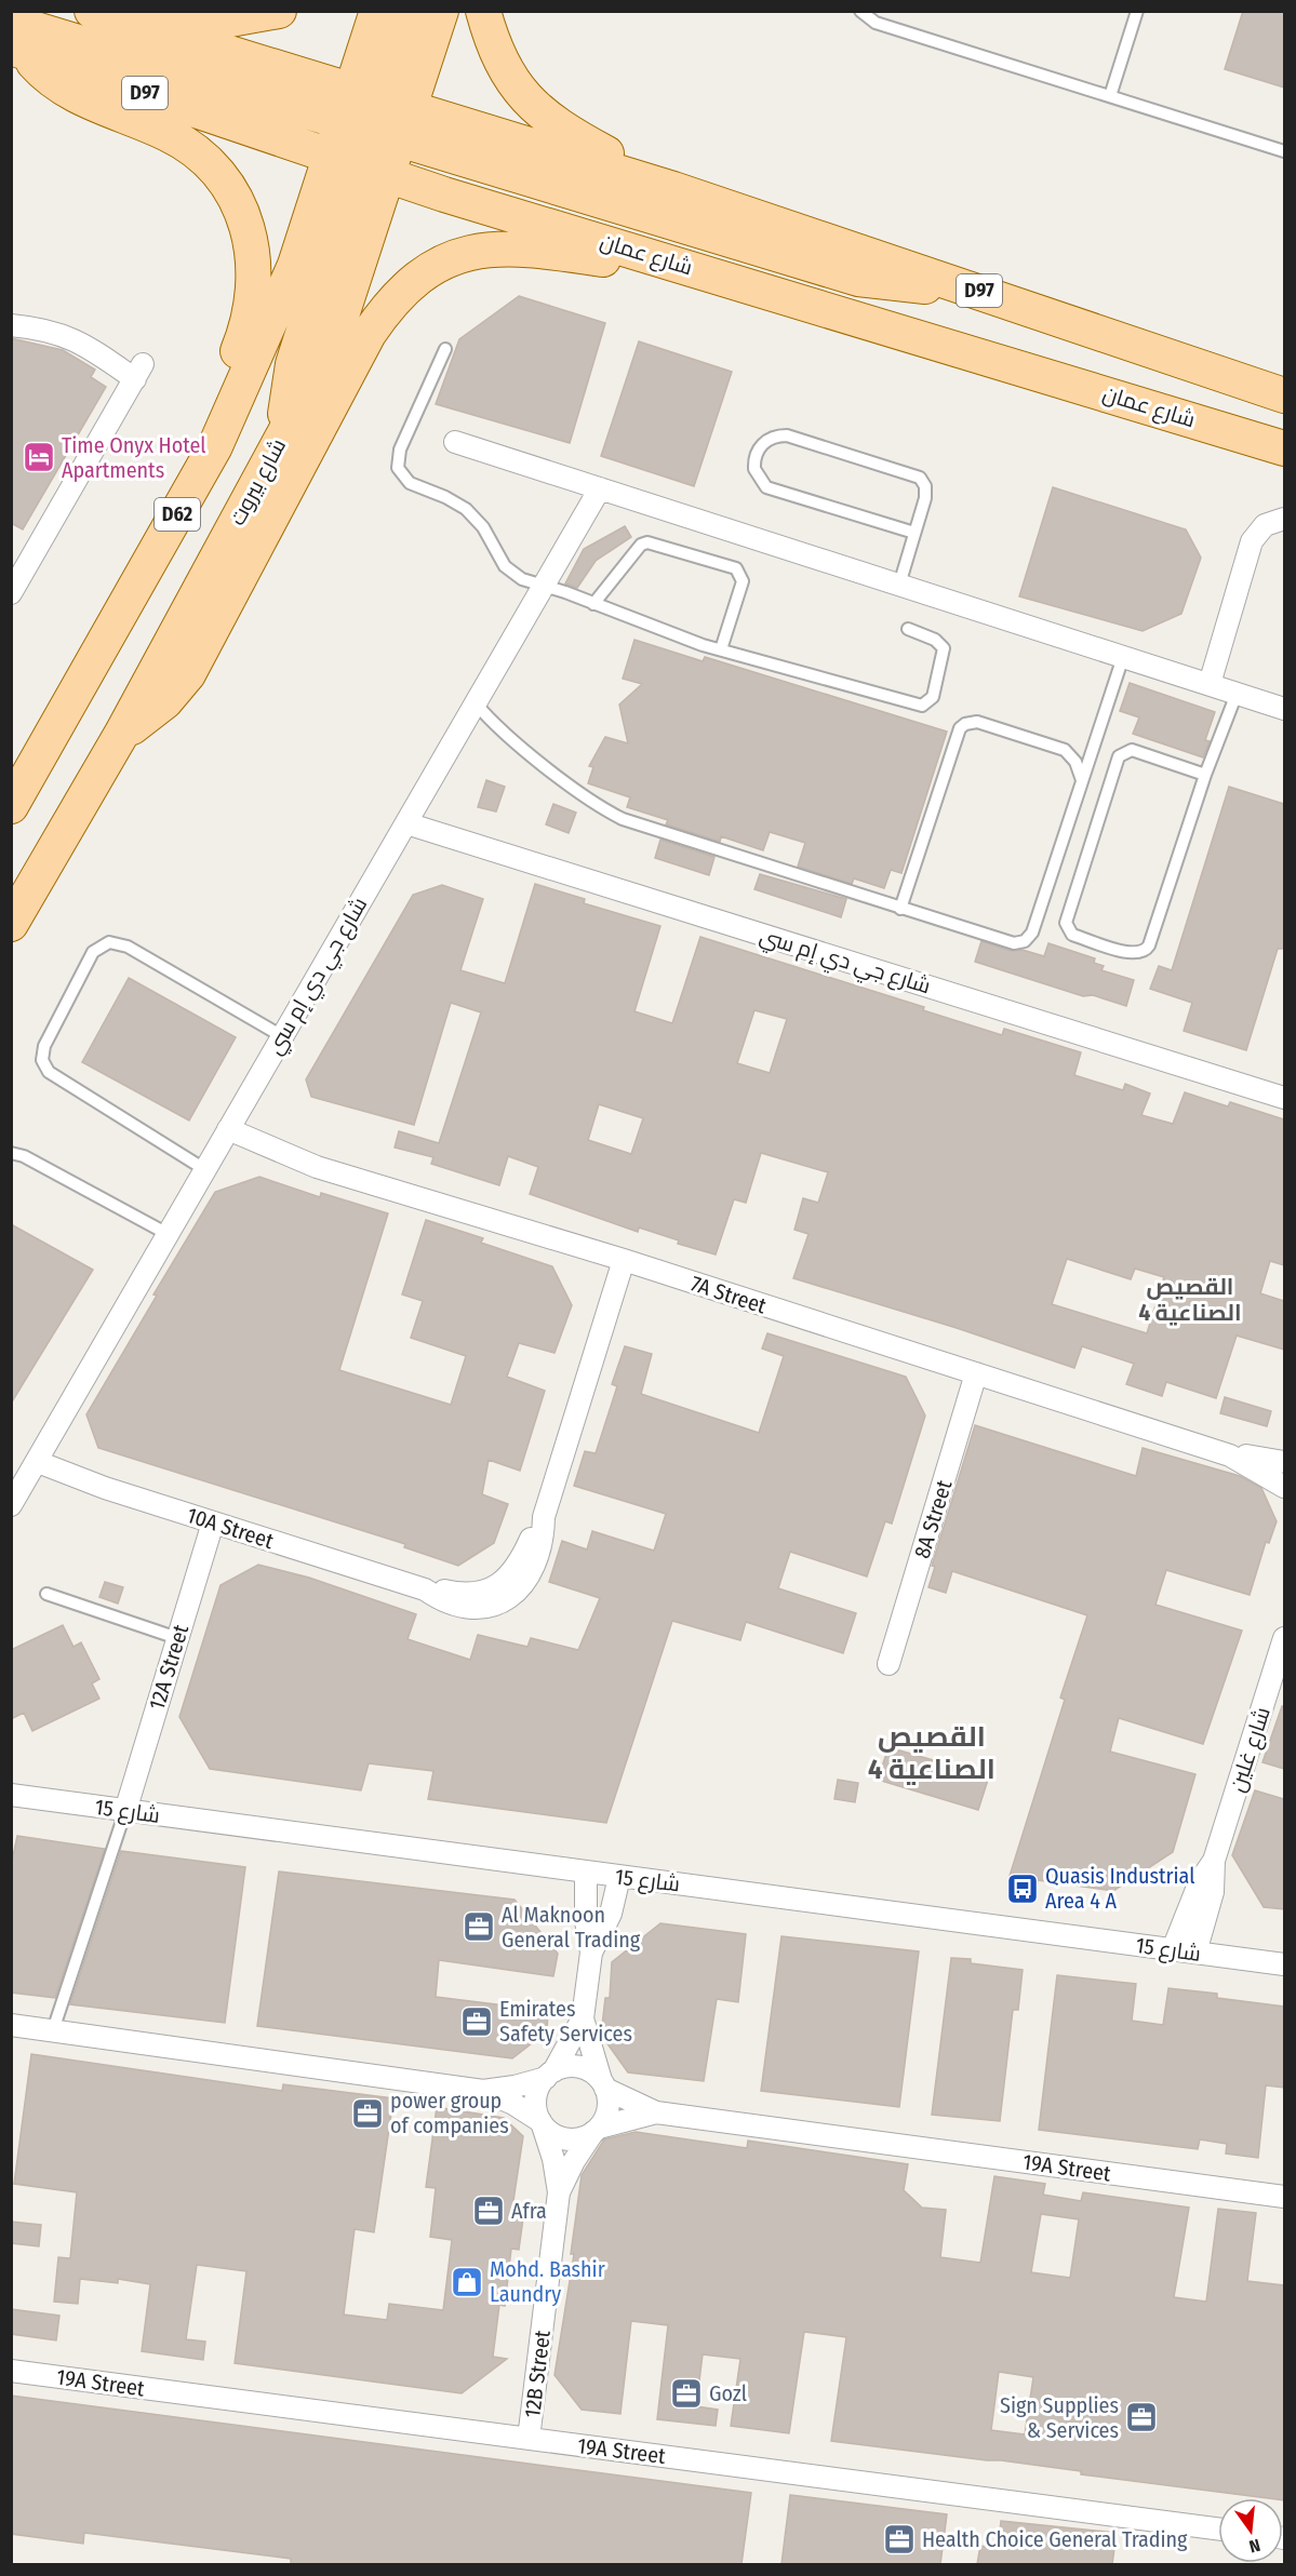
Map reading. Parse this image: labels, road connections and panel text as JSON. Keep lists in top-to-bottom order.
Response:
{
  "streets": {
    "main road": [
      "D97",
      "شارع عمان",
      "شارع بيروت",
      "D62"
    ],
    "street": [
      "شارع جي دي إم سي",
      "7A Street",
      "8A Street",
      "10A Street",
      "12A Street",
      "شارع غلين",
      "شارع 15",
      "19A Street",
      "12B Street"
    ]
  },
  "crossings": [
    ["شارع عمان", "شارع بيروت"],
    ["شارع عمان", "D62"],
    ["شارع بيروت", "D62"],
    ["شارع جي دي إم سي", "7A Street"],
    ["شارع جي دي إم سي", "10A Street"],
    ["7A Street", "8A Street"],
    ["7A Street", "10A Street"],
    ["10A Street", "12A Street"],
    ["12A Street", "شارع 15"],
    ["شارع غلين", "شارع 15"],
    ["19A Street", "12B Street"]
  ],
  "districts": ["القصيص الصناعية 4", "القصيص الصناعية 4"],
  "places": {
    "hotel": ["Time Onyx Hotel Apartments"],
    "bus stop": ["Quasis Industrial Area 4 A"],
    "office": [
      "Al Maknoon General Trading",
      "Emirates Safety Services",
      "power group of companies",
      "Afra",
      "Gozl",
      "Sign Supplies & Services",
      "Health Choice General Trading"
    ],
    "shop": ["Mohd. Bashir Laundry"]
  },
  "north": "bottom"
}
